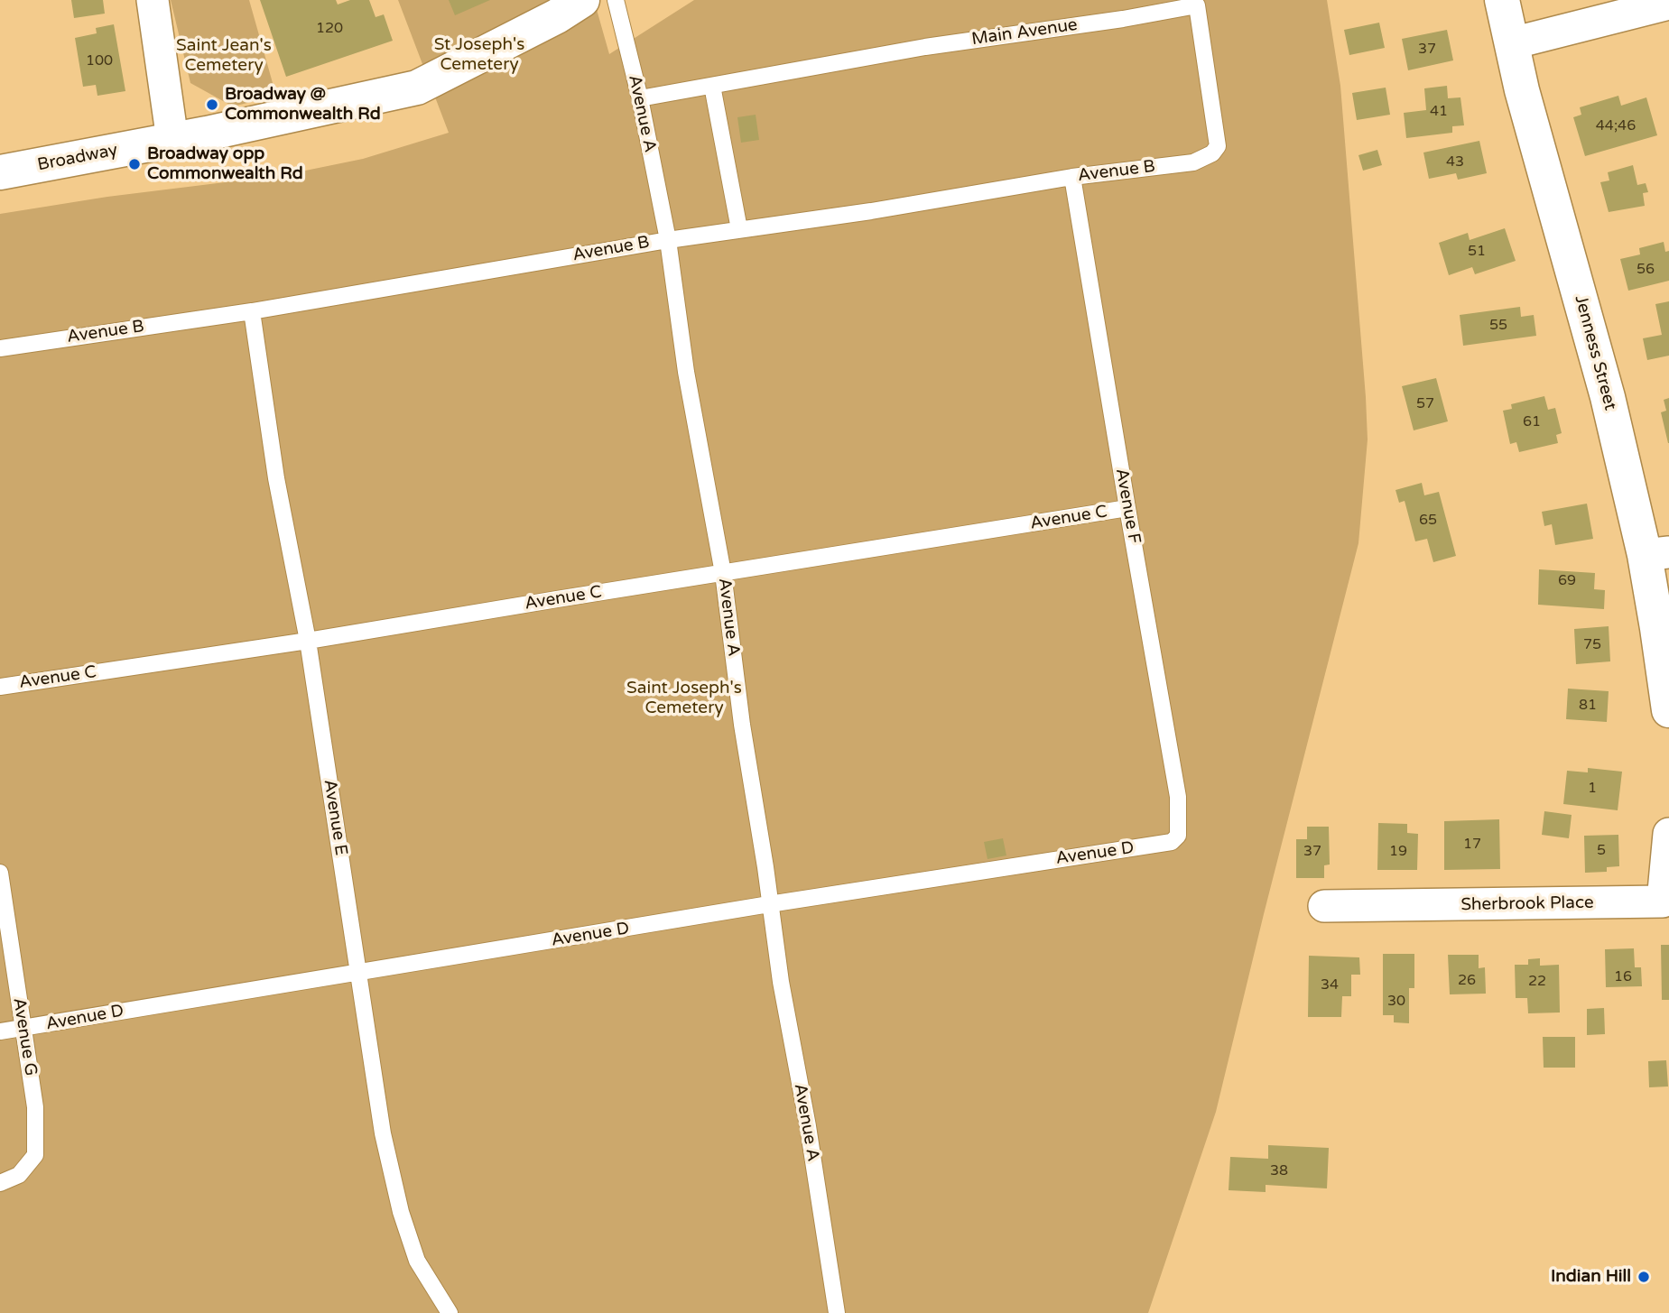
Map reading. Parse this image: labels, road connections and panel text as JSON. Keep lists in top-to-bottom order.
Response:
{
  "streets": {
    "street": ["Broadway", "Jenness Street", "Sherbrook Place"],
    "lane": [
      "Main Avenue",
      "Avenue A",
      "Avenue B",
      "Avenue F",
      "Avenue C",
      "Avenue E",
      "Avenue D",
      "Avenue G"
    ]
  },
  "crossings": [
    ["Main Avenue", "Avenue A"],
    ["Main Avenue", "Avenue B"],
    ["Avenue A", "Avenue B"],
    ["Avenue A", "Avenue C"],
    ["Avenue A", "Avenue D"],
    ["Avenue B", "Avenue F"],
    ["Avenue B", "Avenue E"],
    ["Avenue F", "Avenue C"],
    ["Avenue F", "Avenue D"],
    ["Avenue C", "Avenue E"],
    ["Avenue E", "Avenue D"],
    ["Avenue D", "Avenue G"]
  ],
  "parks": ["St Joseph's Cemetery", "Saint Jean's Cemetery", "Saint Joseph's Cemetery"],
  "places": ["Broadway @ Commonwealth Rd", "Broadway opp Commonwealth Rd", "Indian Hill"],
  "house_numbers": [
    "120",
    "37",
    "100",
    "41",
    "44;46",
    "43",
    "51",
    "56",
    "55",
    "57",
    "61",
    "65",
    "69",
    "75",
    "81",
    "1",
    "17",
    "5",
    "37",
    "19",
    "16",
    "26",
    "22",
    "34",
    "30",
    "38"
  ]
}
